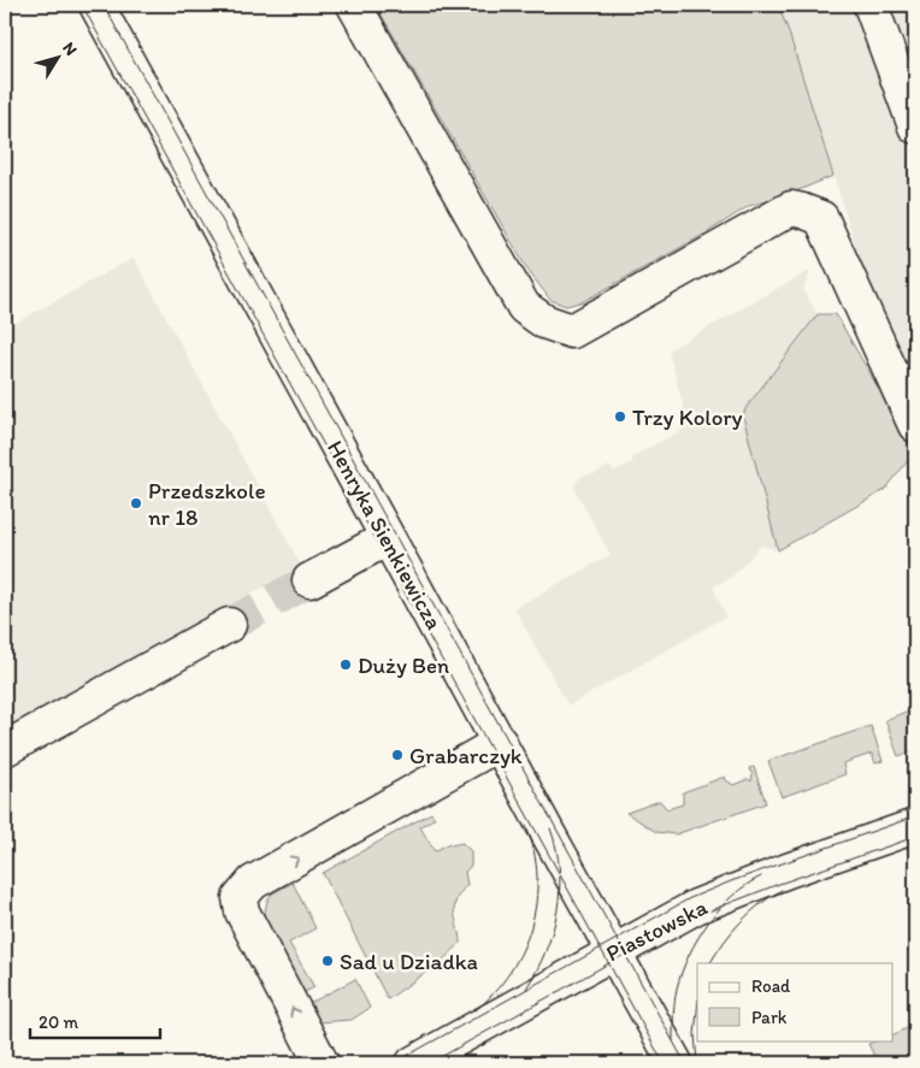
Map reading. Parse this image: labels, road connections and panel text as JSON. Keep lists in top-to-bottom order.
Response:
{
  "streets": {
    "street": ["Henryka Sienkiewicza", "Piastowska"]
  },
  "crossings": [
    ["Henryka Sienkiewicza", "Piastowska"]
  ],
  "places": [
    "Trzy Kolory",
    "Przedszkole nr 18",
    "Duży Ben",
    "Grabarczyk",
    "Sad u Dziadka"
  ],
  "legend": ["Road", "Park"],
  "scale_bar": "20 m",
  "north": "top right"
}
